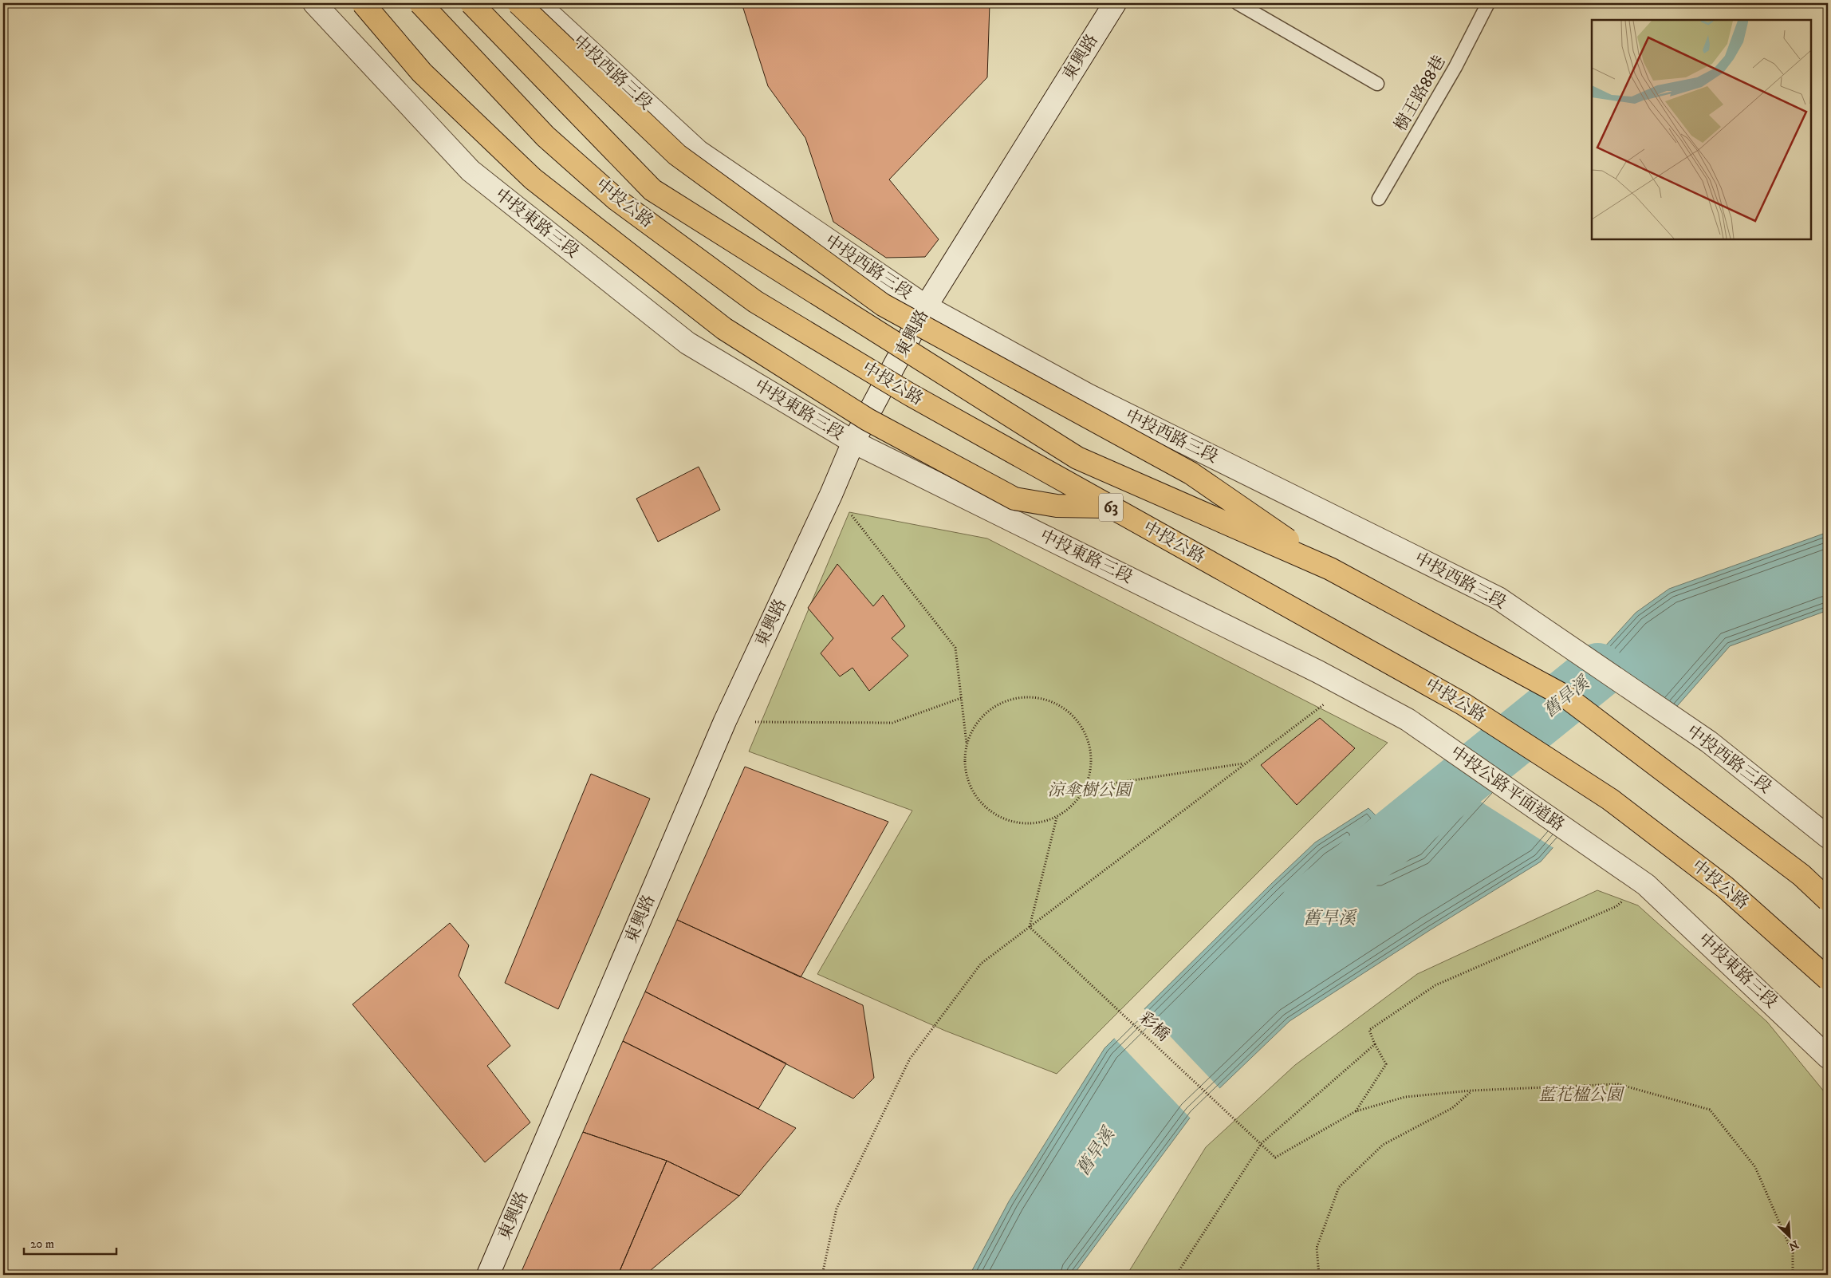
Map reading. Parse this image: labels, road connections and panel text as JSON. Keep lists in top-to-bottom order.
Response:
{
  "streets": {
    "main road": ["中投公路", "63"],
    "street": [
      "東興路",
      "中投西路三段",
      "中投東路三段",
      "中投公路平面道路"
    ],
    "lane": ["樹王路88巷"],
    "path": ["彩橋"]
  },
  "crossings": [
    ["東興路", "中投西路三段"],
    ["東興路", "中投東路三段"],
    ["中投東路三段", "中投公路平面道路"]
  ],
  "water": ["舊旱溪"],
  "parks": ["涼傘樹公園", "藍花楹公園"],
  "scale_bar": "20 m",
  "north": "bottom right"
}
